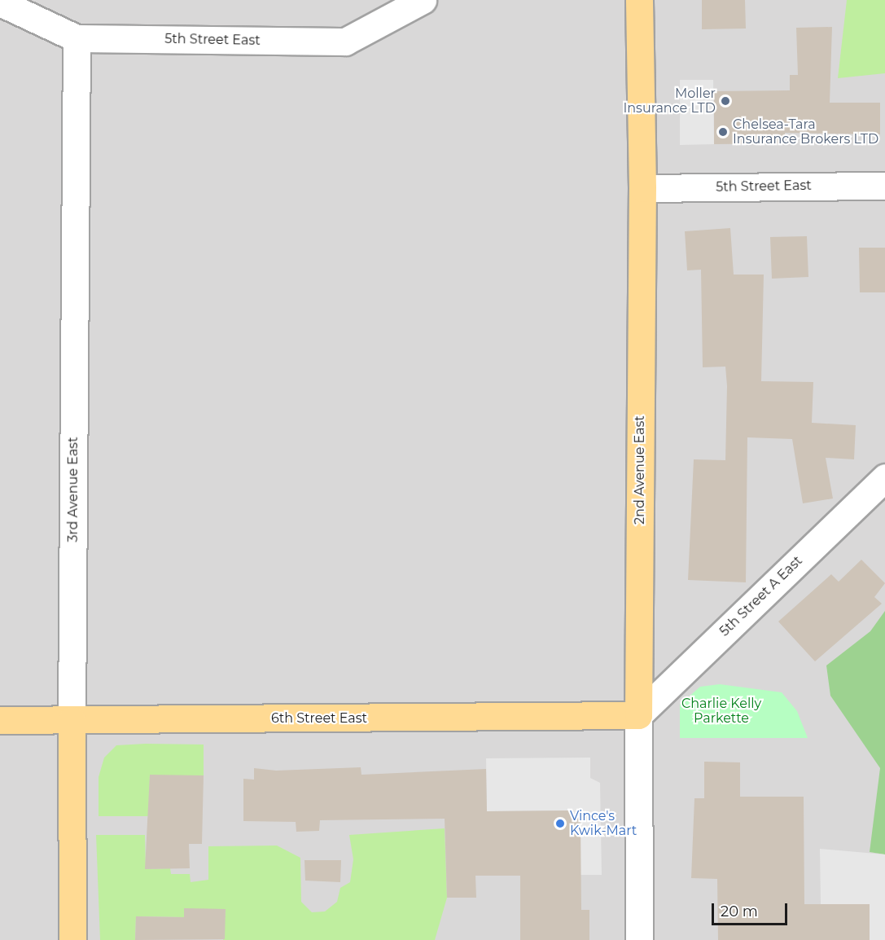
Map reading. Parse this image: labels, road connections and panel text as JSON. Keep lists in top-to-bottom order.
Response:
{
  "streets": {
    "main road": ["2nd Avenue East", "3rd Avenue East", "6th Street East"],
    "street": ["5th Street East", "5th Street A East"]
  },
  "crossings": [
    ["5th Street East", "2nd Avenue East"],
    ["5th Street East", "3rd Avenue East"],
    ["2nd Avenue East", "5th Street A East"],
    ["2nd Avenue East", "6th Street East"],
    ["3rd Avenue East", "6th Street East"],
    ["5th Street A East", "6th Street East"]
  ],
  "parks": ["Charlie Kelly Parkette"],
  "places": ["Moller Insurance LTD", "Chelsea-Tara Insurance Brokers LTD", "Vince's Kwik-Mart"],
  "scale_bar": "20 m"
}
